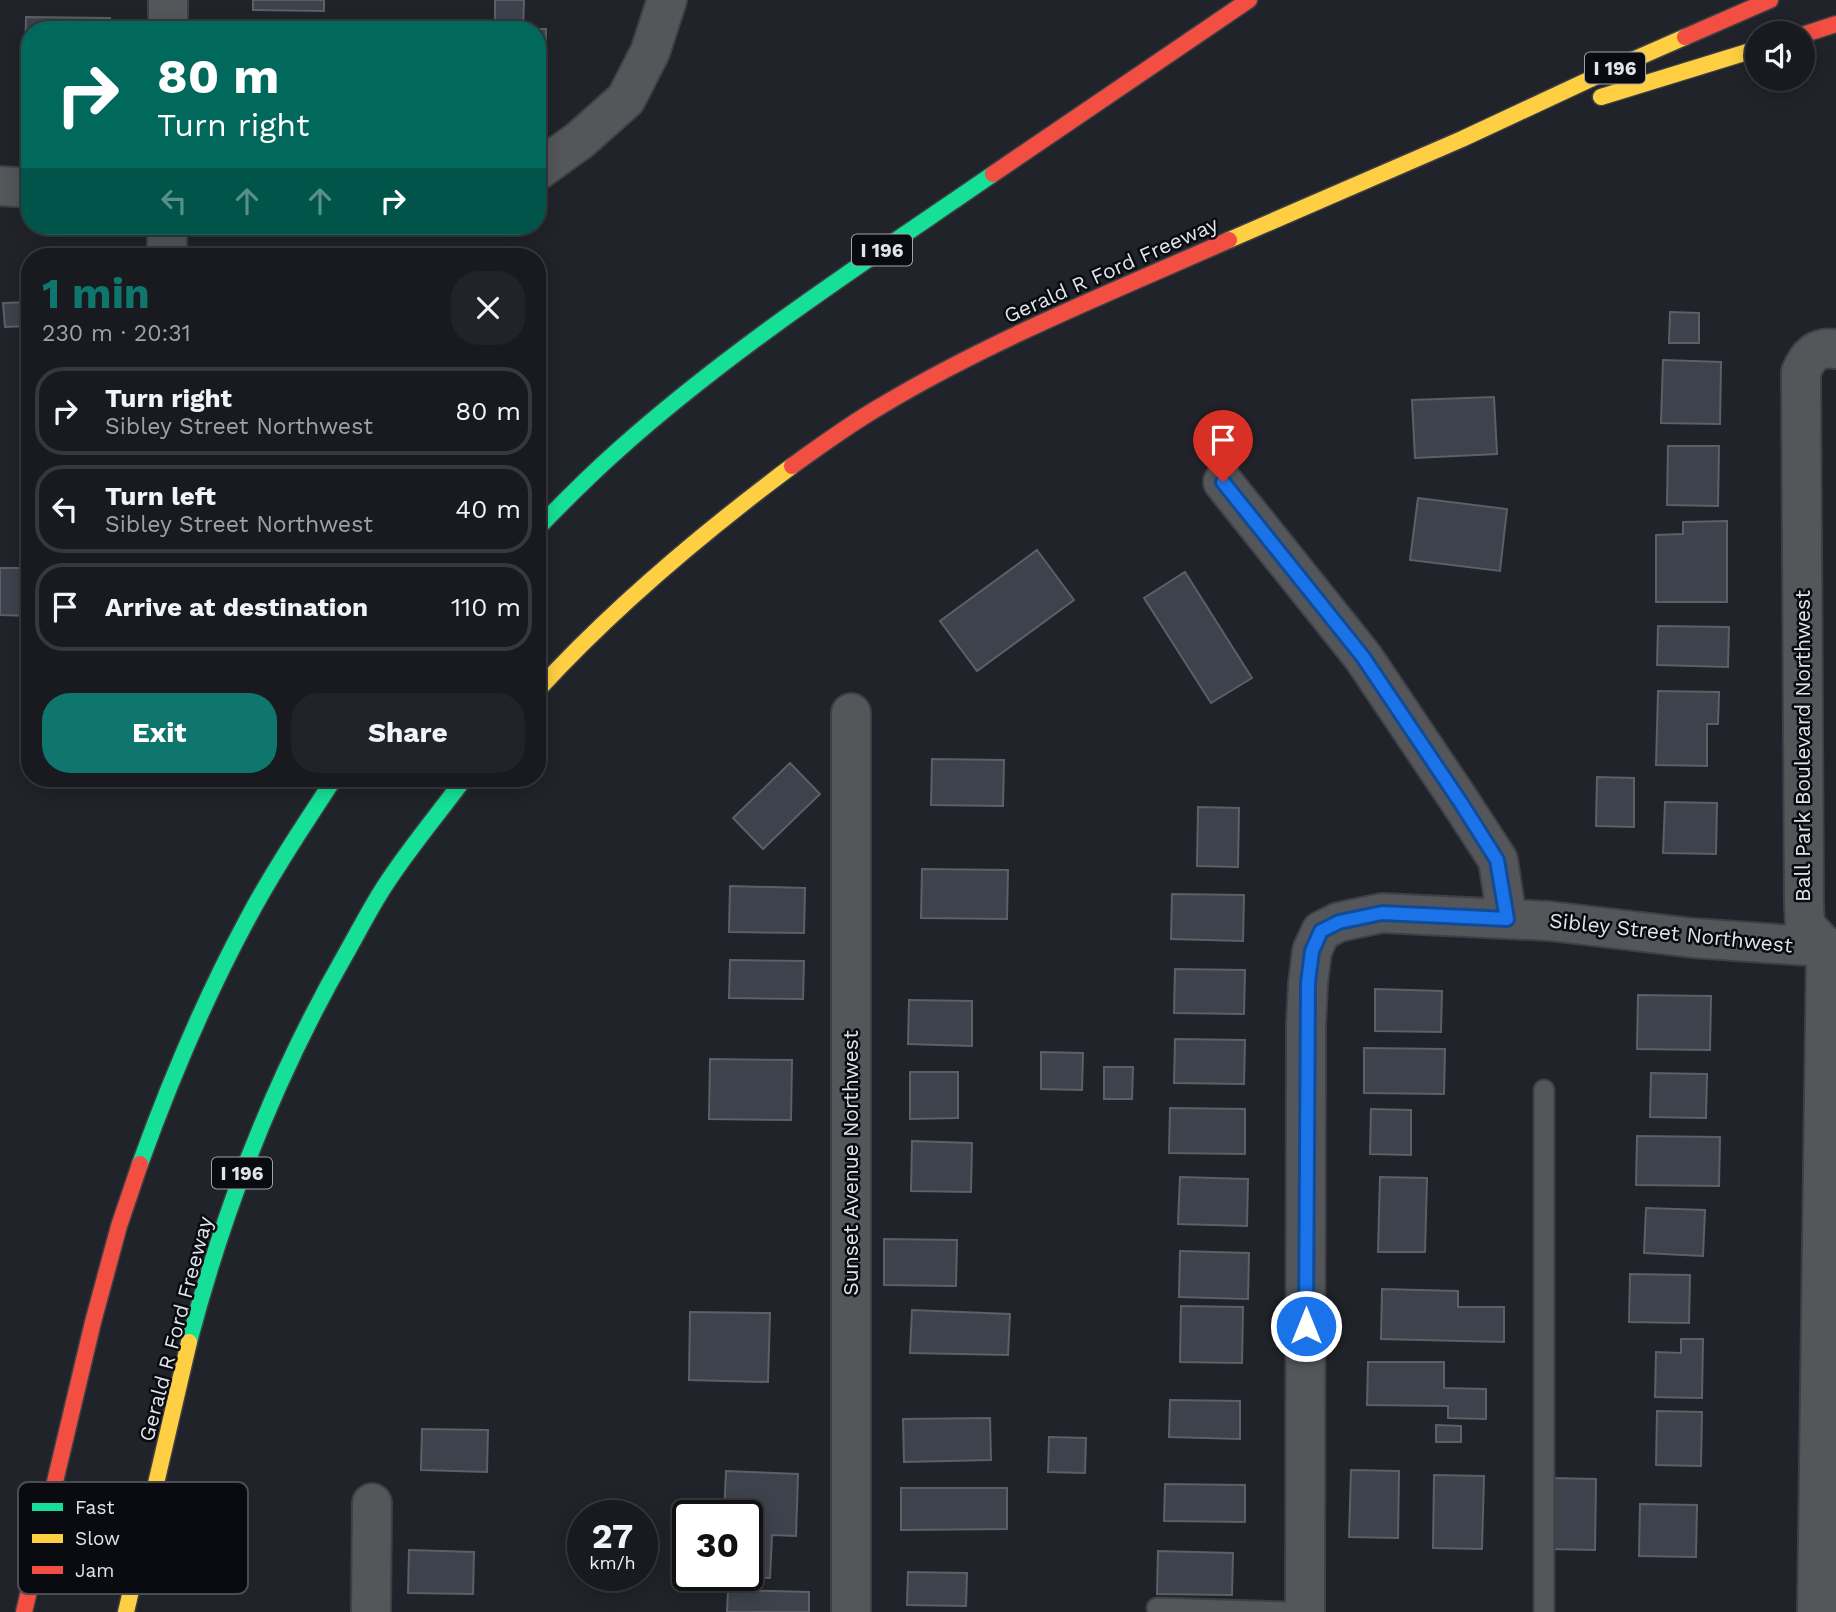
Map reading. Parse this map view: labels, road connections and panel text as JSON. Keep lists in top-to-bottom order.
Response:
{
  "streets": {
    "highway": ["I 196", "Gerald R Ford Freeway"],
    "street": ["Ball Park Boulevard Northwest", "Sibley Street Northwest", "Sunset Avenue Northwest"]
  },
  "crossings": [
    ["Ball Park Boulevard Northwest", "Sibley Street Northwest"]
  ],
  "legend": ["Fast", "Slow", "Jam"],
  "page": {
    "turn": ["80 m", "Turn right"],
    "heading": ["1 min", "230 m · 20:31"],
    "list": [
      {
        "name": "Turn right",
        "note": "Sibley Street Northwest",
        "value": "80 m"
      },
      {
        "name": "Turn left",
        "note": "Sibley Street Northwest",
        "value": "40 m"
      },
      {
        "name": "Arrive at destination",
        "value": "110 m"
      }
    ],
    "buttons": ["Exit", "Share"],
    "speed": "27 km/h",
    "limit": "30"
  }
}
